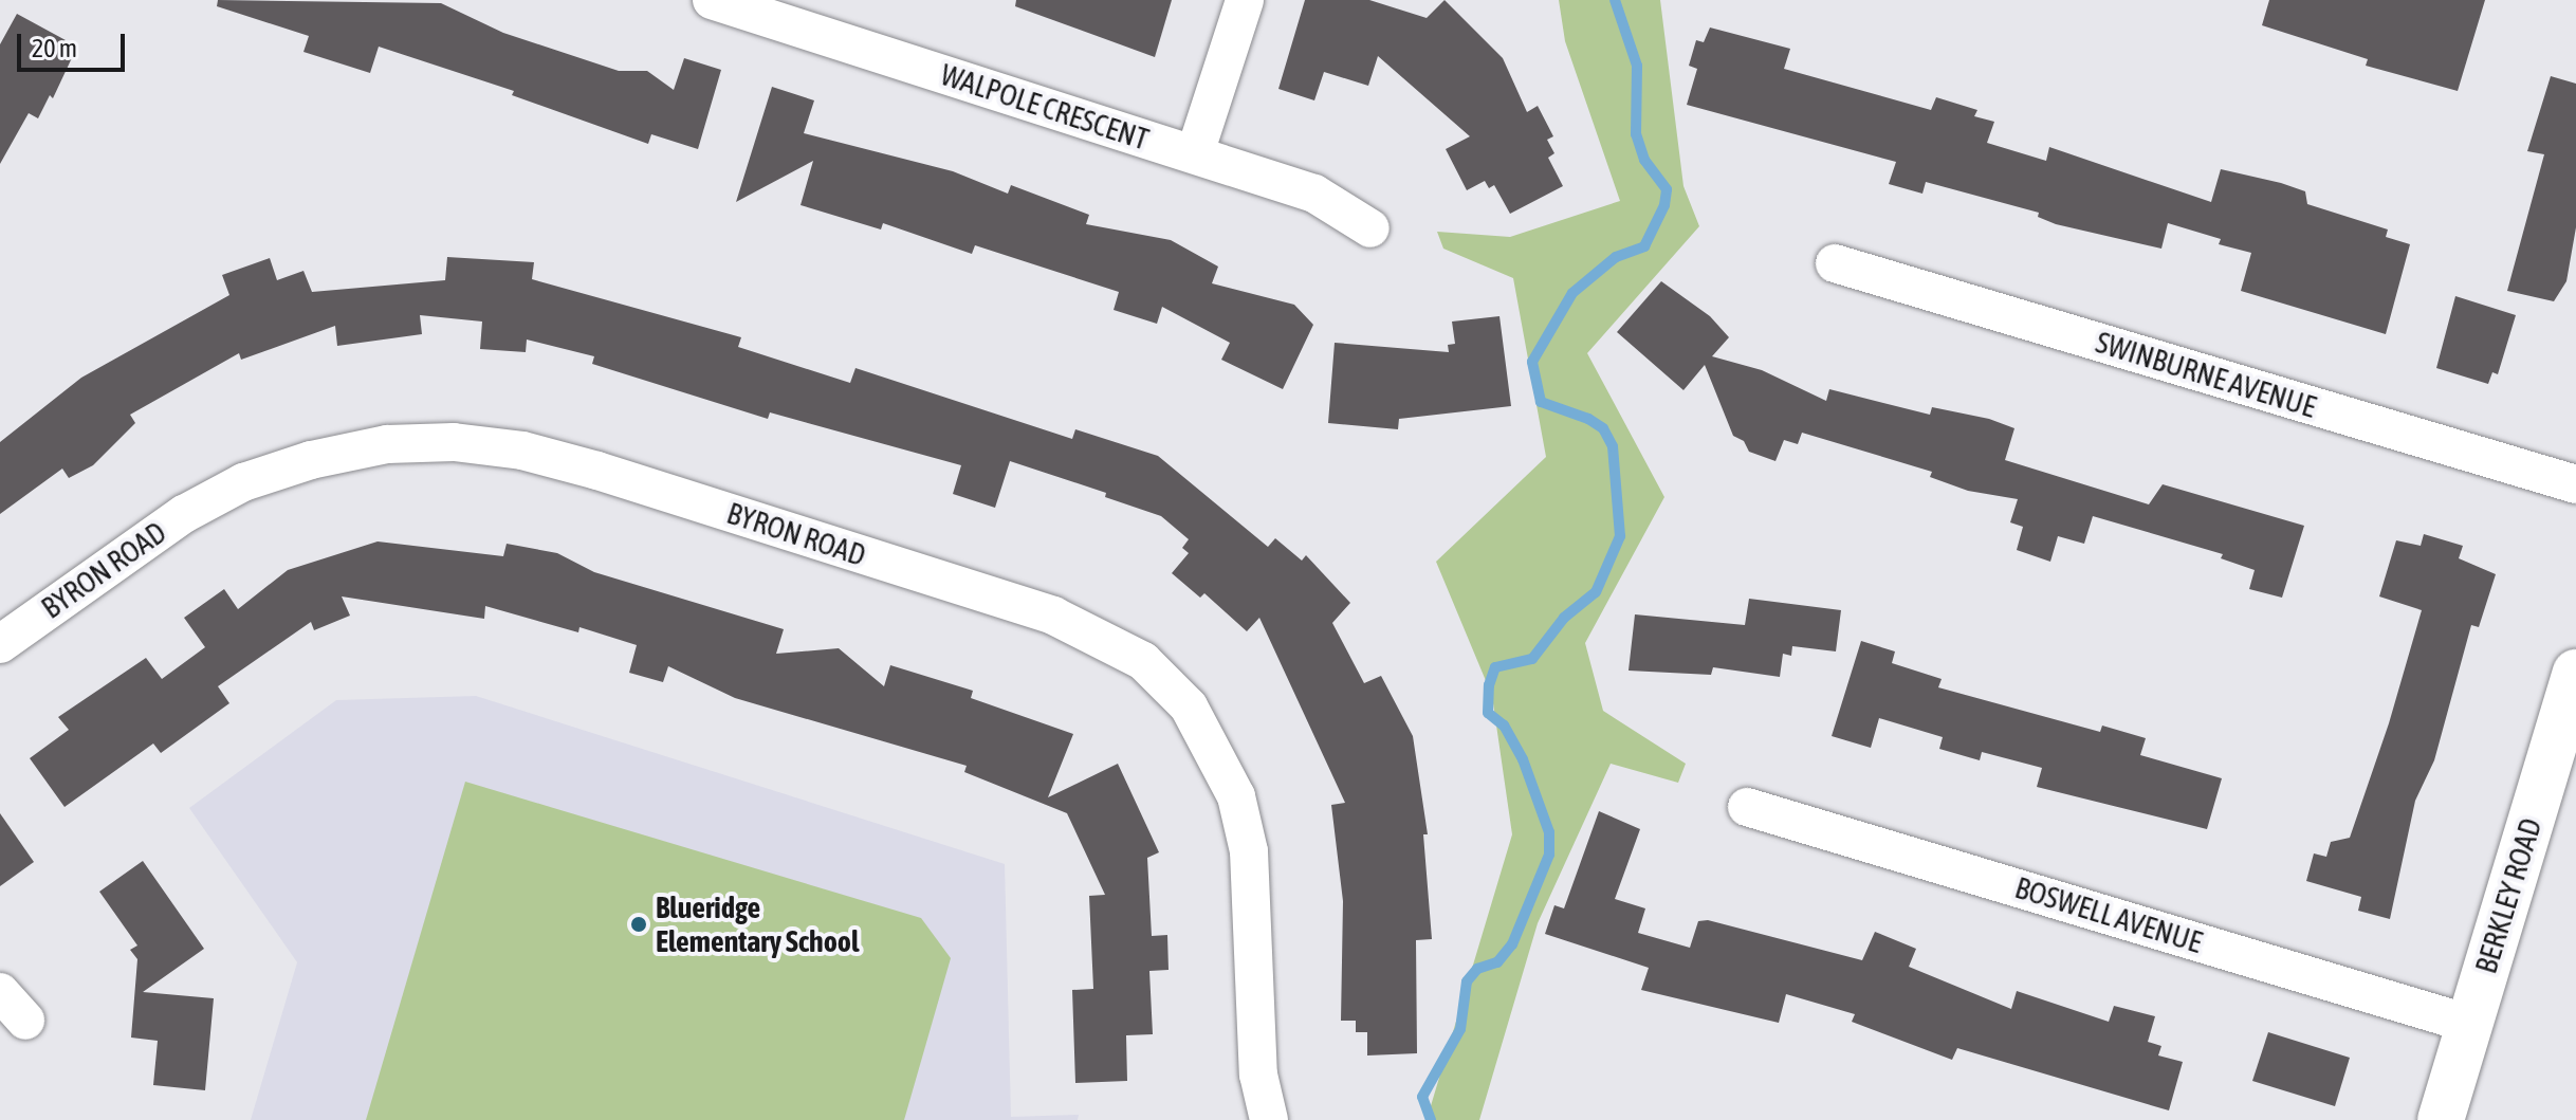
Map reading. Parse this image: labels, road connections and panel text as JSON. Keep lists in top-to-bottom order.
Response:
{
  "streets": {
    "street": [
      "WALPOLE CRESCENT",
      "SWINBURNE AVENUE",
      "BYRON ROAD",
      "BERKLEY ROAD",
      "BOSWELL AVENUE"
    ]
  },
  "crossings": [
    ["BERKLEY ROAD", "BOSWELL AVENUE"]
  ],
  "places": ["Blueridge Elementary School"],
  "scale_bar": "20 m"
}
